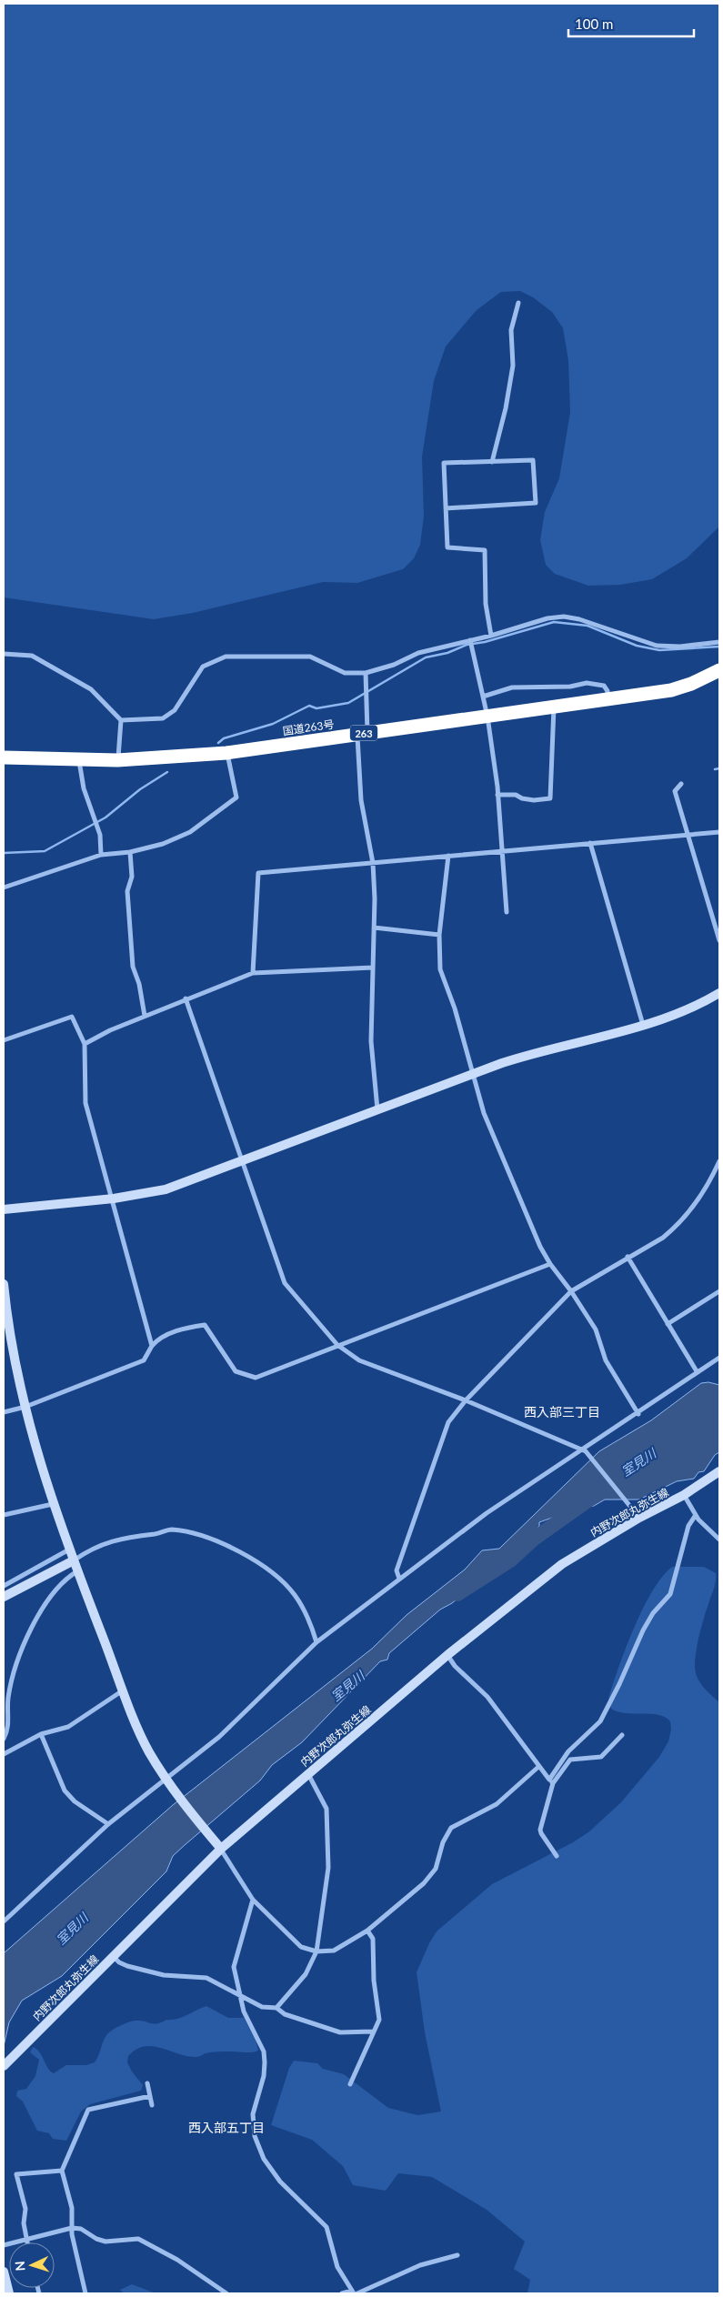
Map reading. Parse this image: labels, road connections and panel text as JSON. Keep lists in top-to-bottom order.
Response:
{
  "streets": {
    "highway": ["国道263号", "263"],
    "street": ["内野次郎丸弥生線"]
  },
  "districts": ["西入部三丁目", "西入部五丁目"],
  "water": ["室見川"],
  "scale_bar": "100 m",
  "north": "left"
}
